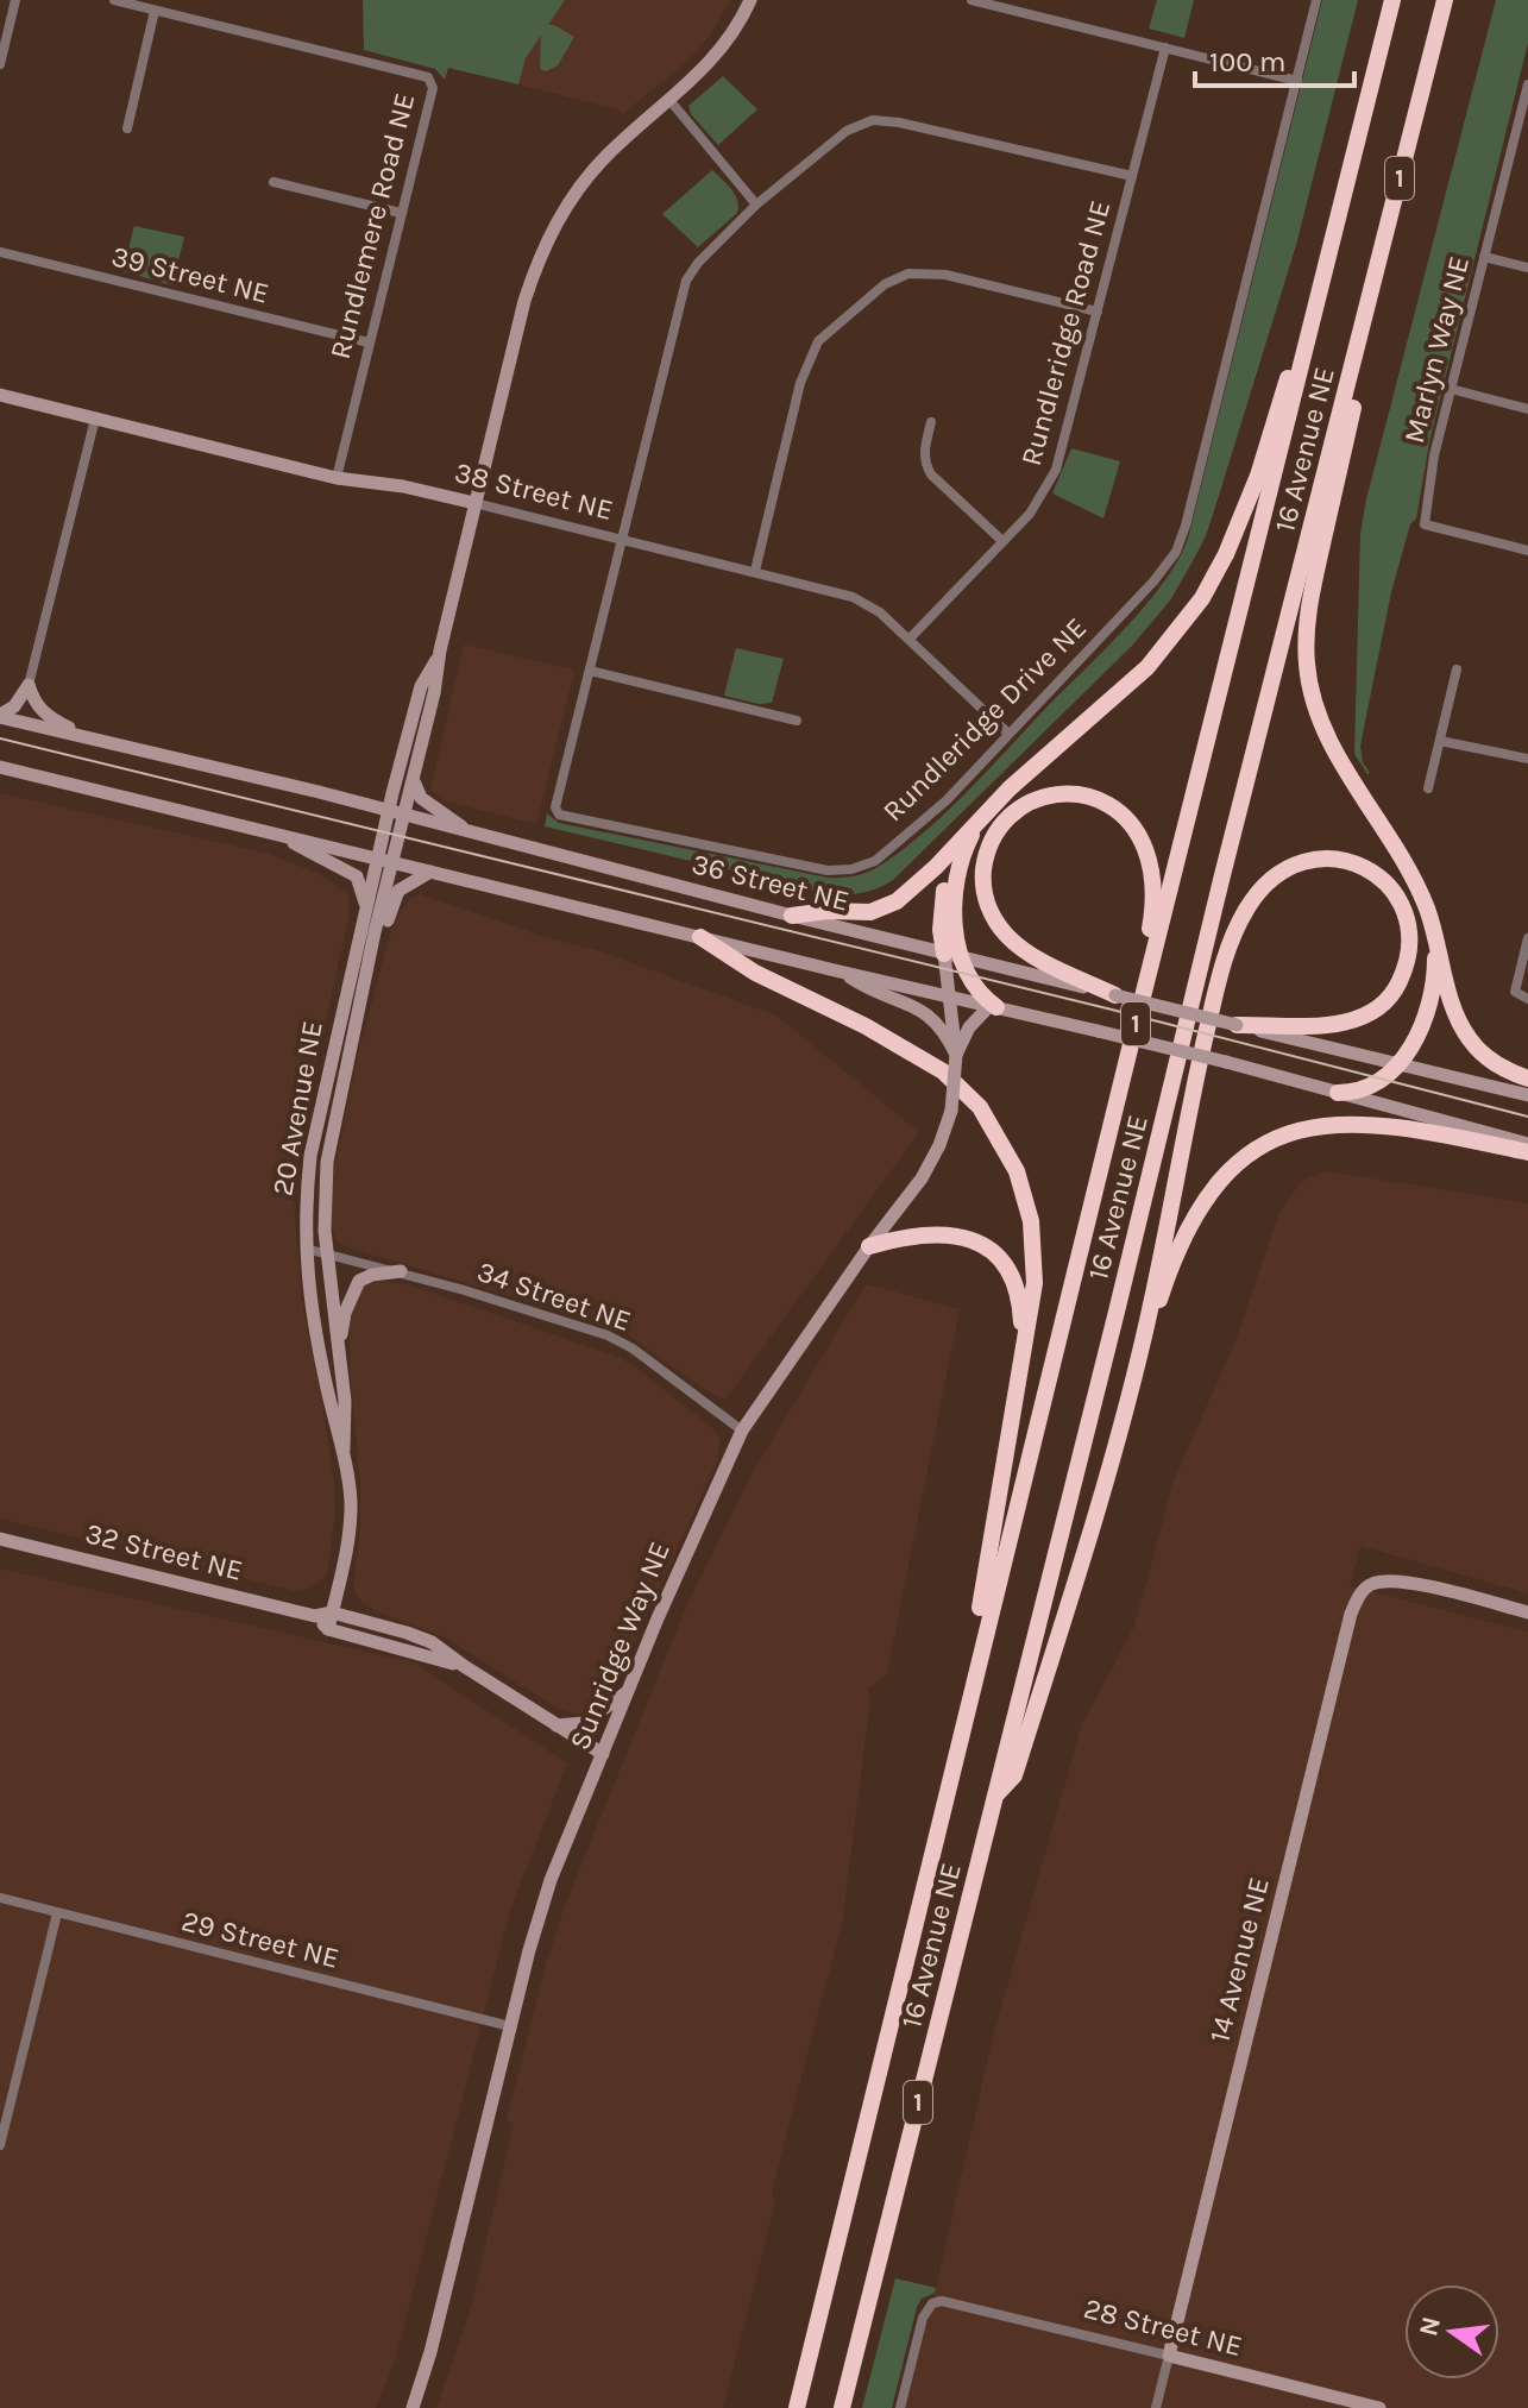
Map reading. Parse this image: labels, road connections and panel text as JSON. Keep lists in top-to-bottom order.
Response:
{
  "streets": {
    "highway": ["1", "16 Avenue NE"],
    "street": [
      "Rundlemere Road NE",
      "39 Street NE",
      "Rundleridge Road NE",
      "Marlyn Way NE",
      "38 Street NE",
      "Rundleridge Drive NE",
      "36 Street NE",
      "20 Avenue NE",
      "34 Street NE",
      "32 Street NE",
      "Sunridge Way NE",
      "29 Street NE",
      "14 Avenue NE",
      "28 Street NE"
    ]
  },
  "crossings": [
    ["Rundlemere Road NE", "39 Street NE"],
    ["Rundlemere Road NE", "38 Street NE"],
    ["Rundleridge Road NE", "38 Street NE"],
    ["Rundleridge Road NE", "Rundleridge Drive NE"],
    ["38 Street NE", "Rundleridge Drive NE"],
    ["36 Street NE", "20 Avenue NE"],
    ["36 Street NE", "Sunridge Way NE"],
    ["20 Avenue NE", "34 Street NE"],
    ["20 Avenue NE", "32 Street NE"],
    ["34 Street NE", "Sunridge Way NE"],
    ["32 Street NE", "Sunridge Way NE"],
    ["Sunridge Way NE", "29 Street NE"],
    ["14 Avenue NE", "28 Street NE"]
  ],
  "scale_bar": "100 m",
  "north": "left"
}
